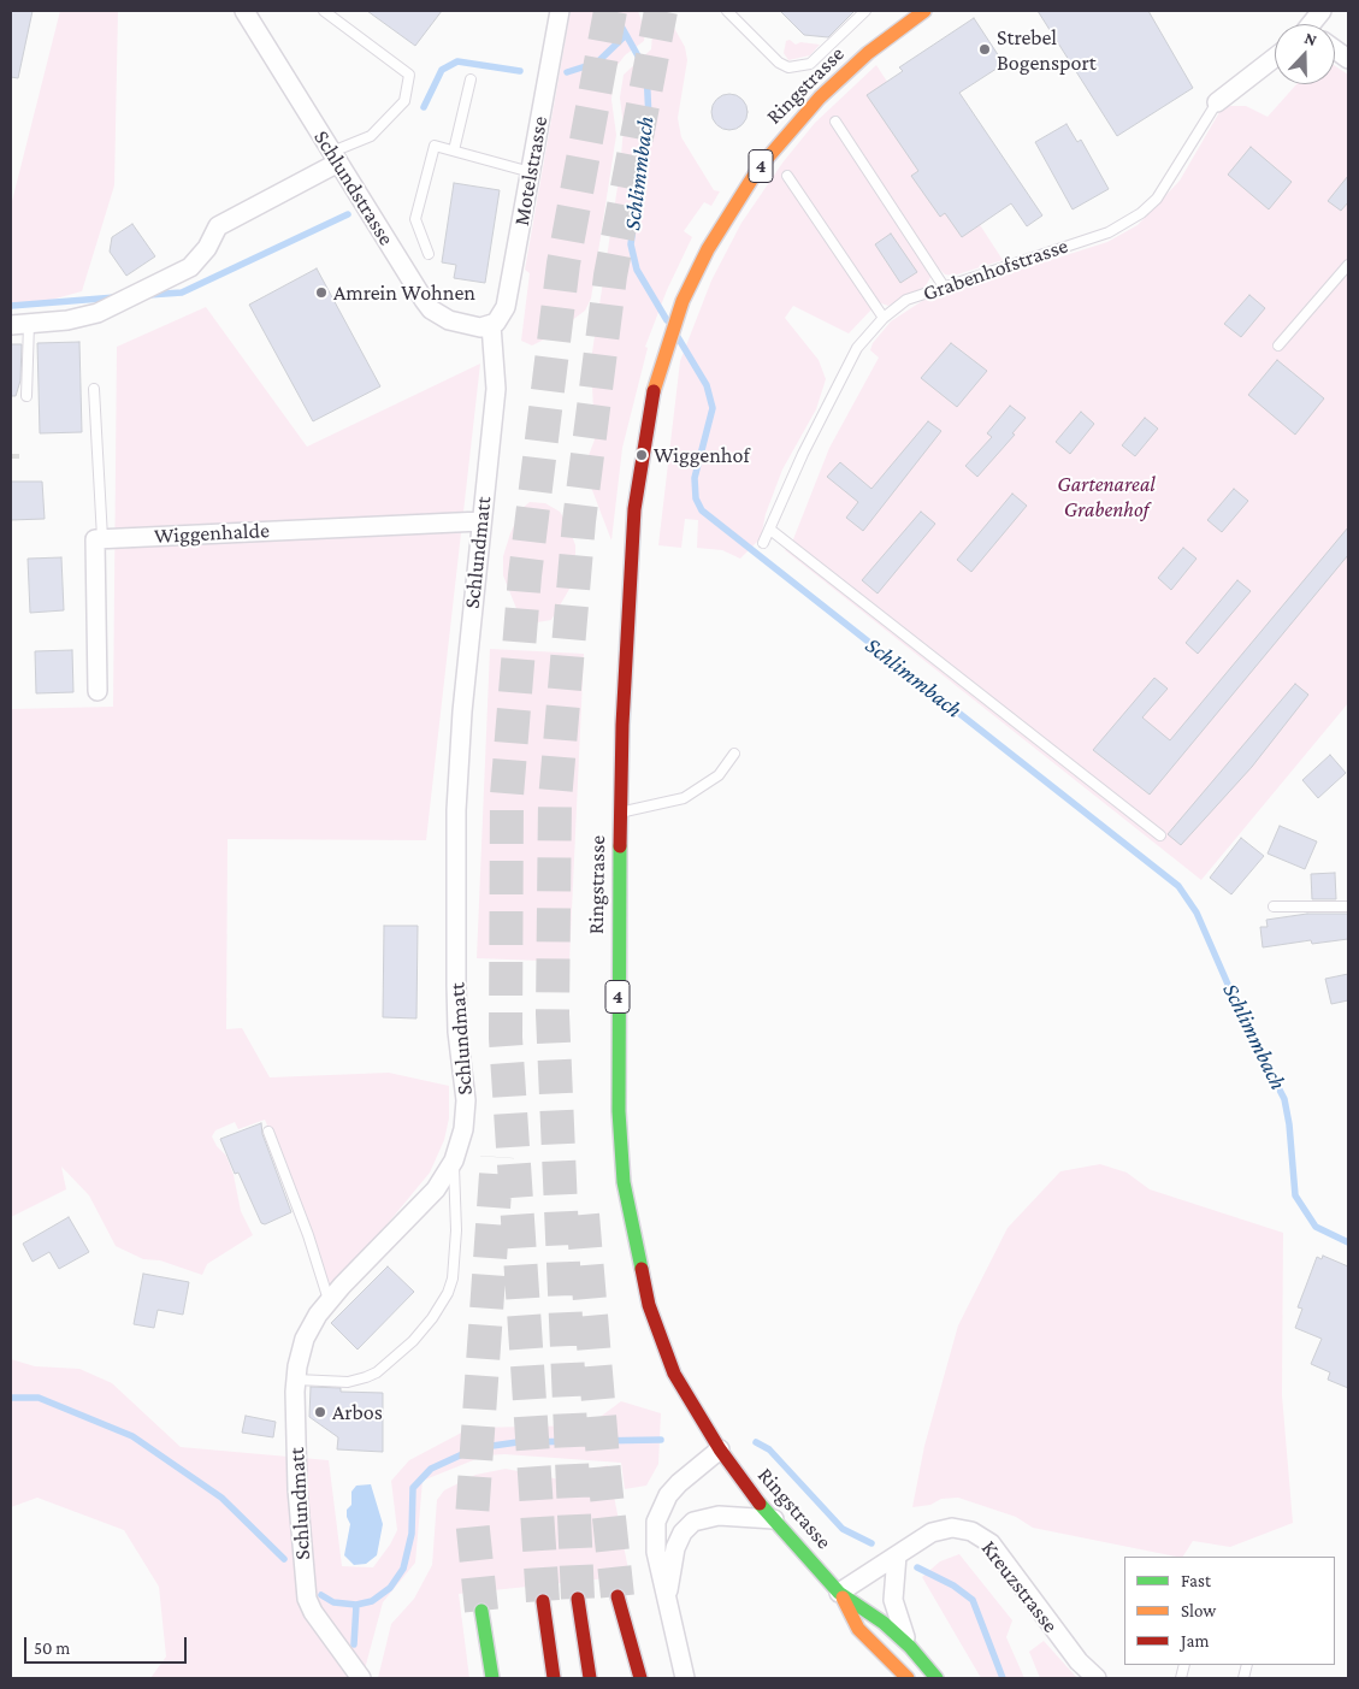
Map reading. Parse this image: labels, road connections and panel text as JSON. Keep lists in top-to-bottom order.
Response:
{
  "streets": {
    "main road": ["Ringstrasse", "4"],
    "street": [
      "Motelstrasse",
      "Schlundstrasse",
      "Grabenhofstrasse",
      "Wiggenhalde",
      "Schlundmatt",
      "Kreuzstrasse"
    ]
  },
  "crossings": [
    ["Ringstrasse", "Kreuzstrasse"],
    ["Motelstrasse", "Schlundstrasse"],
    ["Motelstrasse", "Schlundmatt"],
    ["Schlundstrasse", "Schlundmatt"],
    ["Wiggenhalde", "Schlundmatt"]
  ],
  "water": ["Schlimmbach"],
  "parks": ["Gartenareal Grabenhof"],
  "places": [
    "Strebel Bogensport",
    "Amrein Wohnen",
    "Wiggenhof",
    "Arbos"
  ],
  "legend": ["Fast", "Slow", "Jam"],
  "scale_bar": "50 m",
  "north": "top"
}
